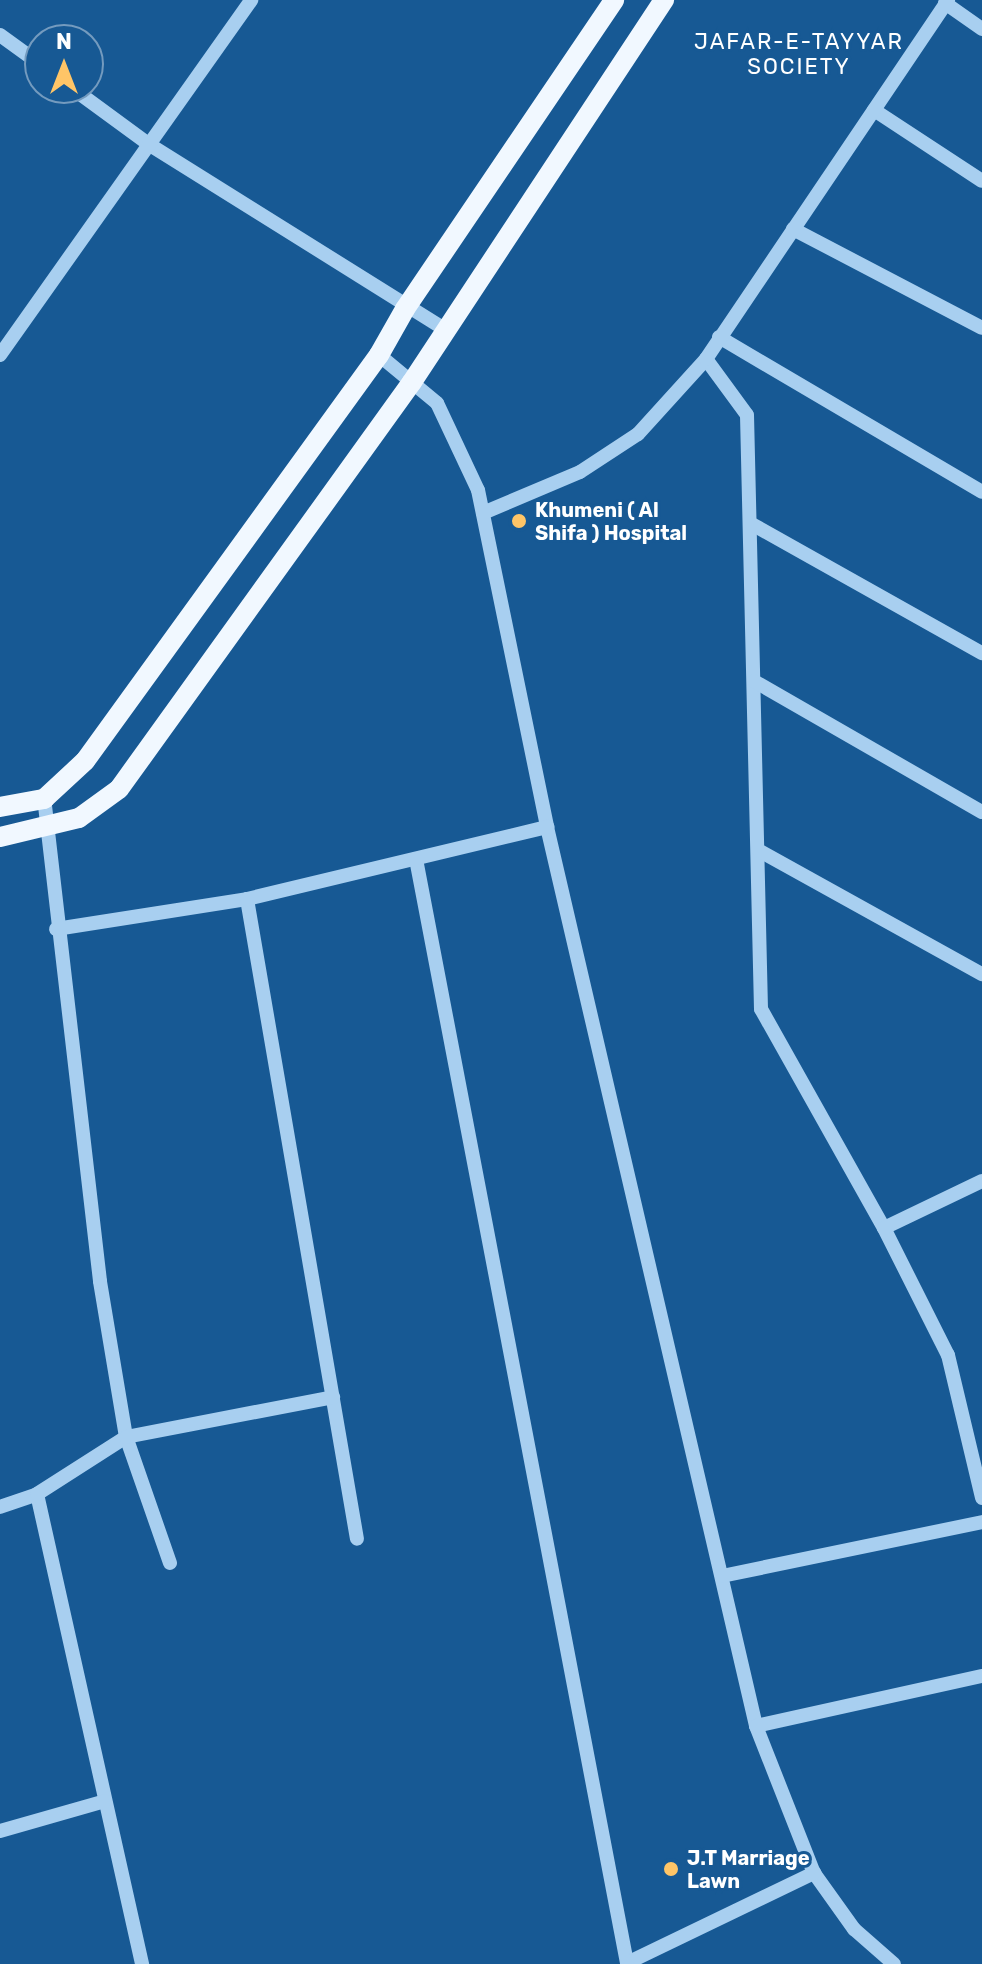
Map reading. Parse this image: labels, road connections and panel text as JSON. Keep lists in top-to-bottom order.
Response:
{
  "districts": ["JAFAR-E-TAYYAR SOCIETY"],
  "places": ["Khumeni ( Al Shifa ) Hospital", "J.T Marriage Lawn"],
  "north": "top"
}
